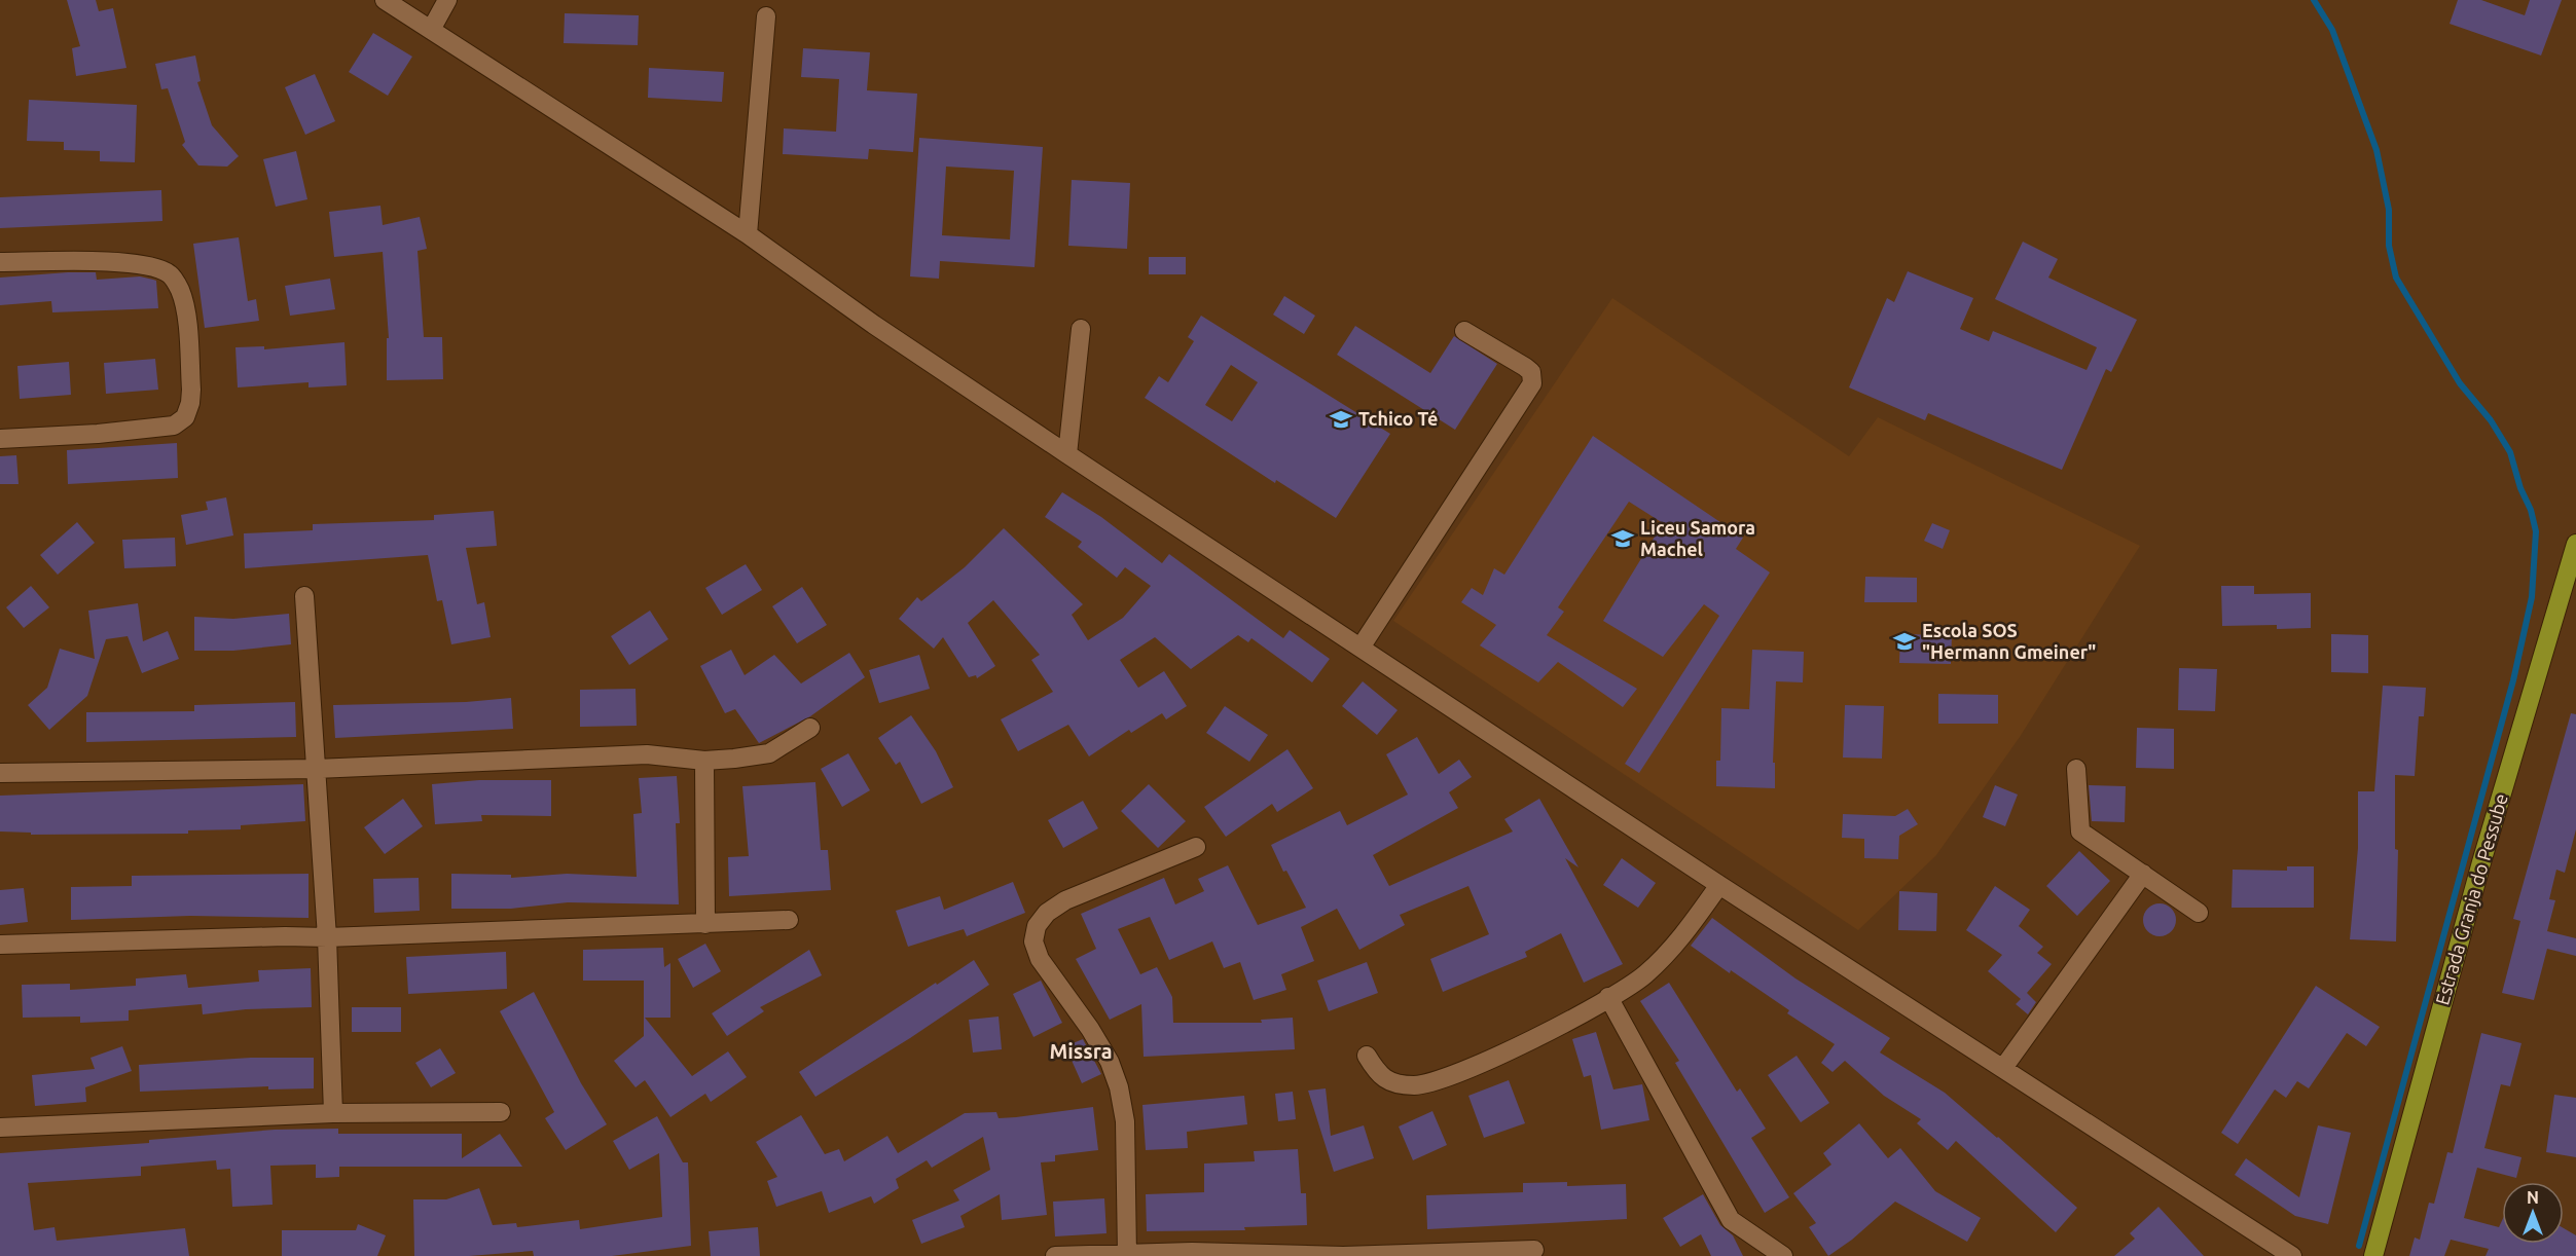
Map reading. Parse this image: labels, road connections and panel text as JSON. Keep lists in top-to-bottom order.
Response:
{
  "streets": {
    "main road": ["Estrada Granja do Pessube"]
  },
  "districts": ["Missra"],
  "places": {
    "school or university": ["Tchico Té", "Liceu Samora Machel", "Escola SOS \"Hermann Gmeiner\""]
  },
  "north": "top"
}
